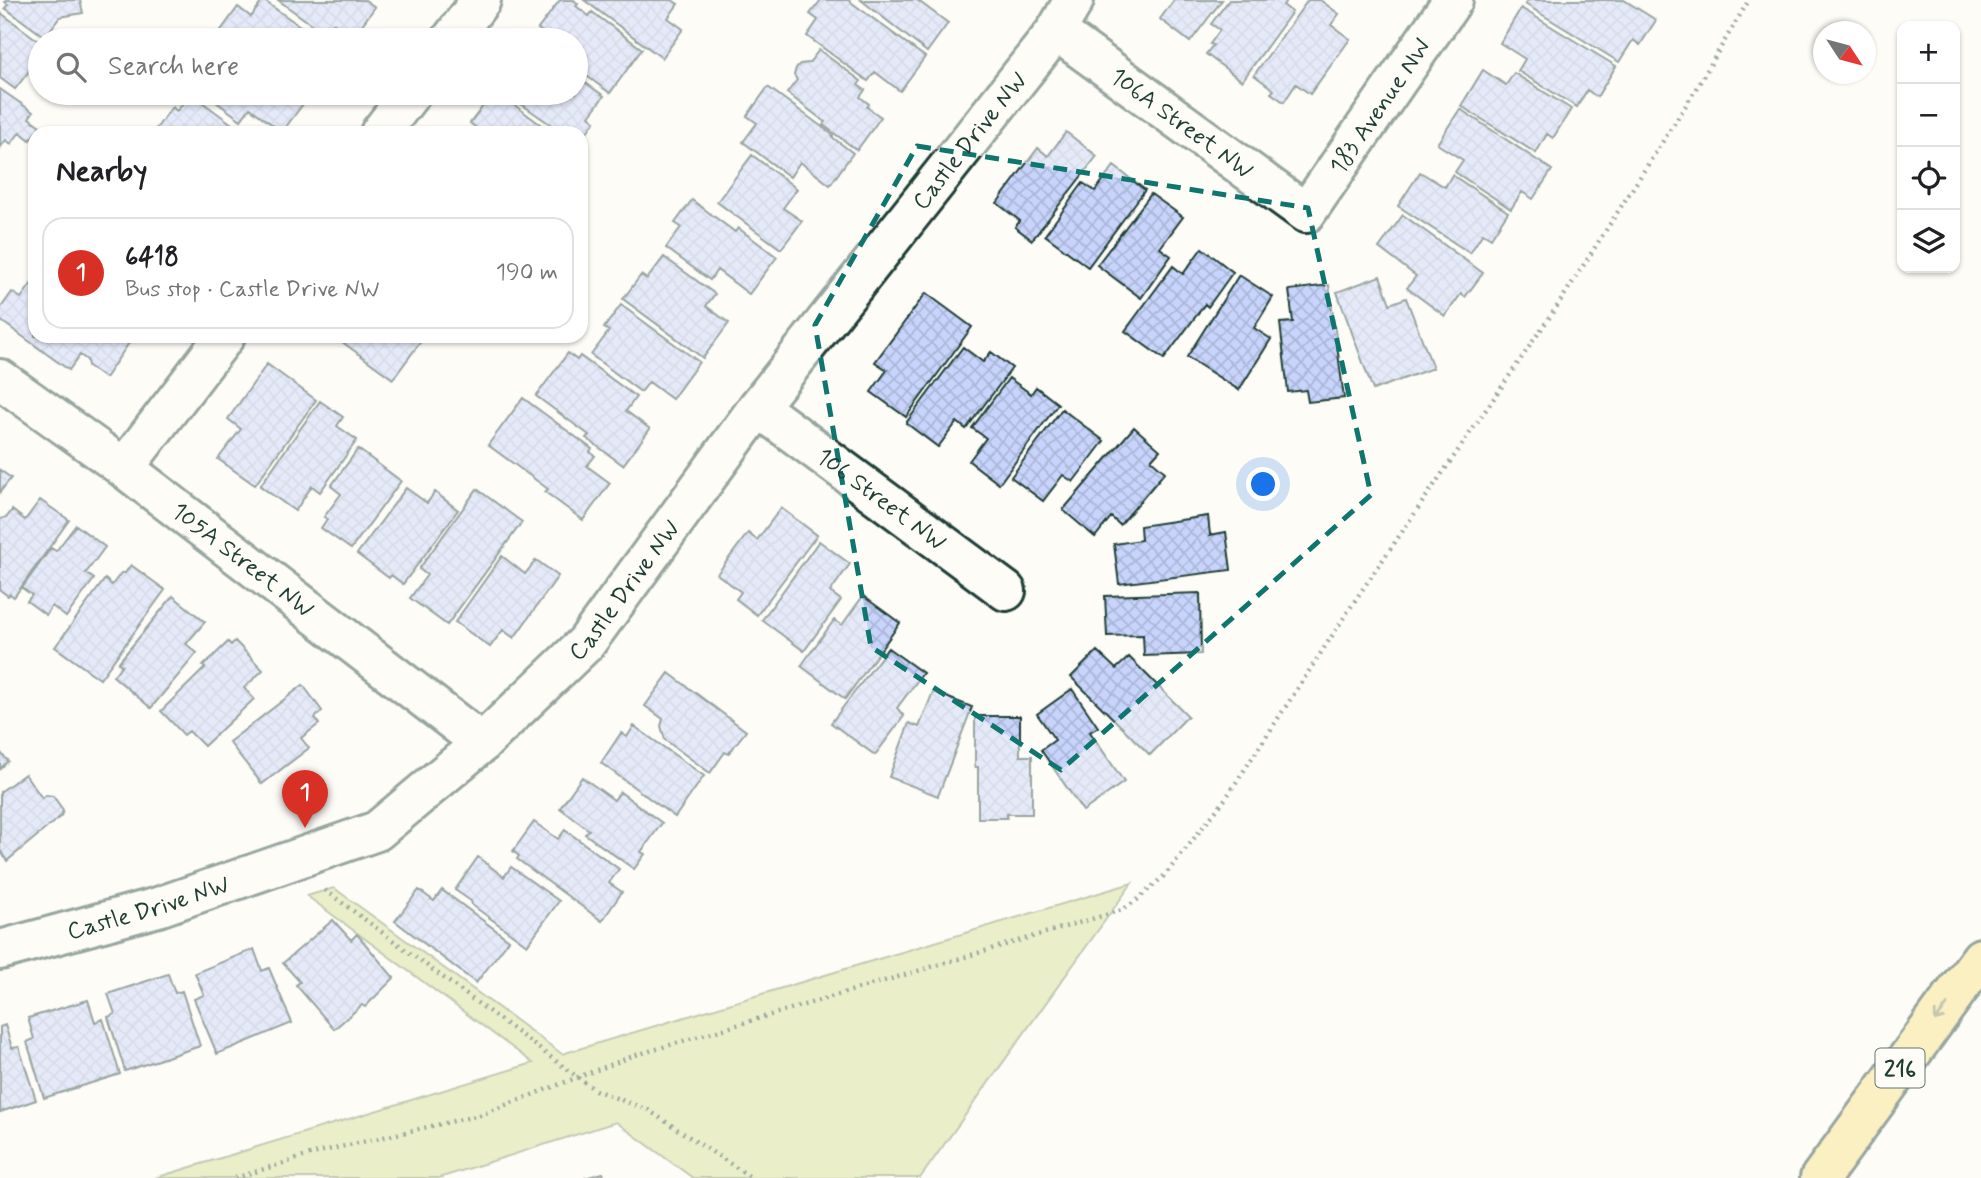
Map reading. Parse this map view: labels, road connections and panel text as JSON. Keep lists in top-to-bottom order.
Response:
{
  "streets": {
    "highway": ["216"],
    "street": [
      "183 Avenue NW",
      "106A Street NW",
      "Castle Drive NW",
      "106 Street NW",
      "105A Street NW"
    ]
  },
  "crossings": [
    ["183 Avenue NW", "106A Street NW"],
    ["106A Street NW", "Castle Drive NW"],
    ["Castle Drive NW", "106 Street NW"],
    ["Castle Drive NW", "105A Street NW"]
  ],
  "north": "bottom right",
  "page": {
    "map_buttons": ["+", "−"],
    "search": "Search here",
    "heading": "Nearby",
    "list": [
      {
        "mark": "1",
        "name": "6418",
        "note": "Bus stop · Castle Drive NW",
        "value": "190 m"
      }
    ],
    "pins": "1"
  }
}
